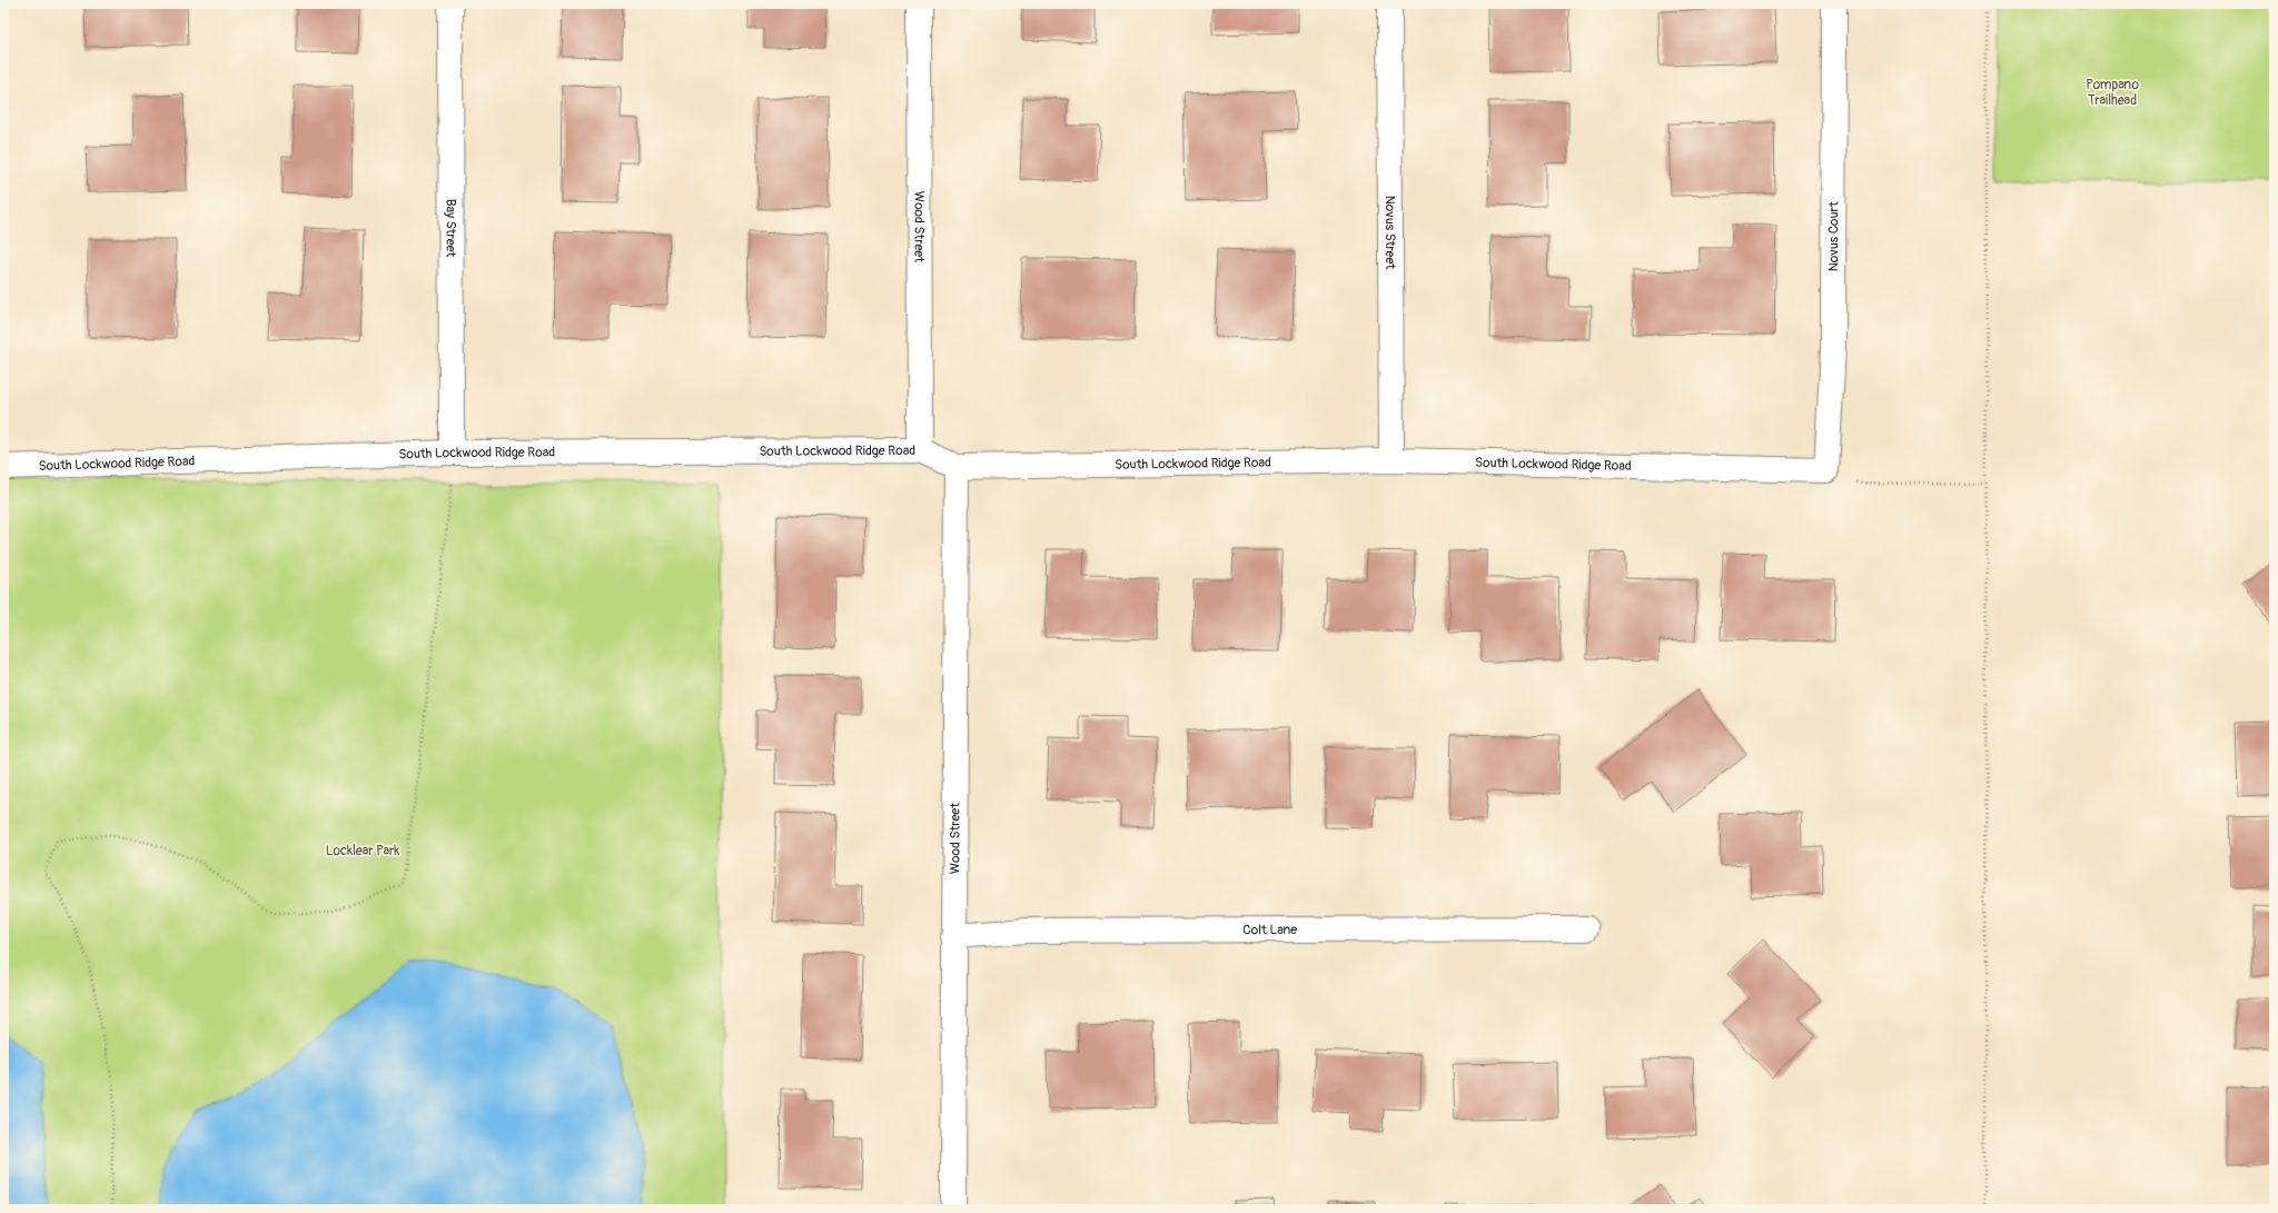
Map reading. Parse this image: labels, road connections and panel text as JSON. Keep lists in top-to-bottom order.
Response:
{
  "streets": {
    "street": [
      "Wood Street",
      "Bay Street",
      "Novus Street",
      "Novus Court",
      "South Lockwood Ridge Road",
      "Colt Lane"
    ]
  },
  "crossings": [
    ["Wood Street", "South Lockwood Ridge Road"],
    ["Wood Street", "Colt Lane"],
    ["Bay Street", "South Lockwood Ridge Road"],
    ["Novus Street", "South Lockwood Ridge Road"],
    ["Novus Court", "South Lockwood Ridge Road"]
  ],
  "parks": ["Pompano Trailhead", "Locklear Park"]
}
